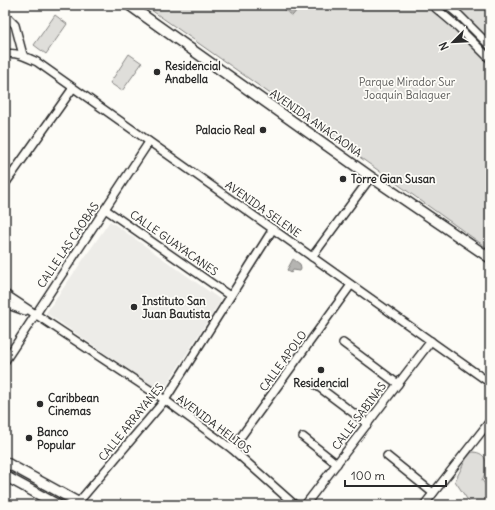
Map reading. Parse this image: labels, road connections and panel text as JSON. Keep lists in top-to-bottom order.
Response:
{
  "streets": {
    "main road": ["AVENIDA ANACAONA"],
    "street": [
      "AVENIDA SELENE",
      "CALLE GUAYACANES",
      "CALLE LAS CAOBAS",
      "CALLE APOLO",
      "CALLE SABINAS",
      "CALLE ARRAYANES",
      "AVENIDA HELIOS"
    ]
  },
  "crossings": [
    ["AVENIDA SELENE", "CALLE LAS CAOBAS"],
    ["AVENIDA SELENE", "CALLE APOLO"],
    ["AVENIDA SELENE", "CALLE SABINAS"],
    ["AVENIDA SELENE", "CALLE ARRAYANES"],
    ["CALLE GUAYACANES", "CALLE LAS CAOBAS"],
    ["CALLE GUAYACANES", "CALLE ARRAYANES"],
    ["CALLE LAS CAOBAS", "AVENIDA HELIOS"],
    ["CALLE APOLO", "AVENIDA HELIOS"],
    ["CALLE ARRAYANES", "AVENIDA HELIOS"]
  ],
  "parks": ["Parque Mirador Sur Joaquín Balaguer"],
  "places": [
    "Residencial Anabella",
    "Palacio Real",
    "Torre Gian Susan",
    "Instituto San Juan Bautista",
    "Residencial",
    "Caribbean Cinemas",
    "Banco Popular"
  ],
  "scale_bar": "100 m",
  "north": "bottom left"
}
